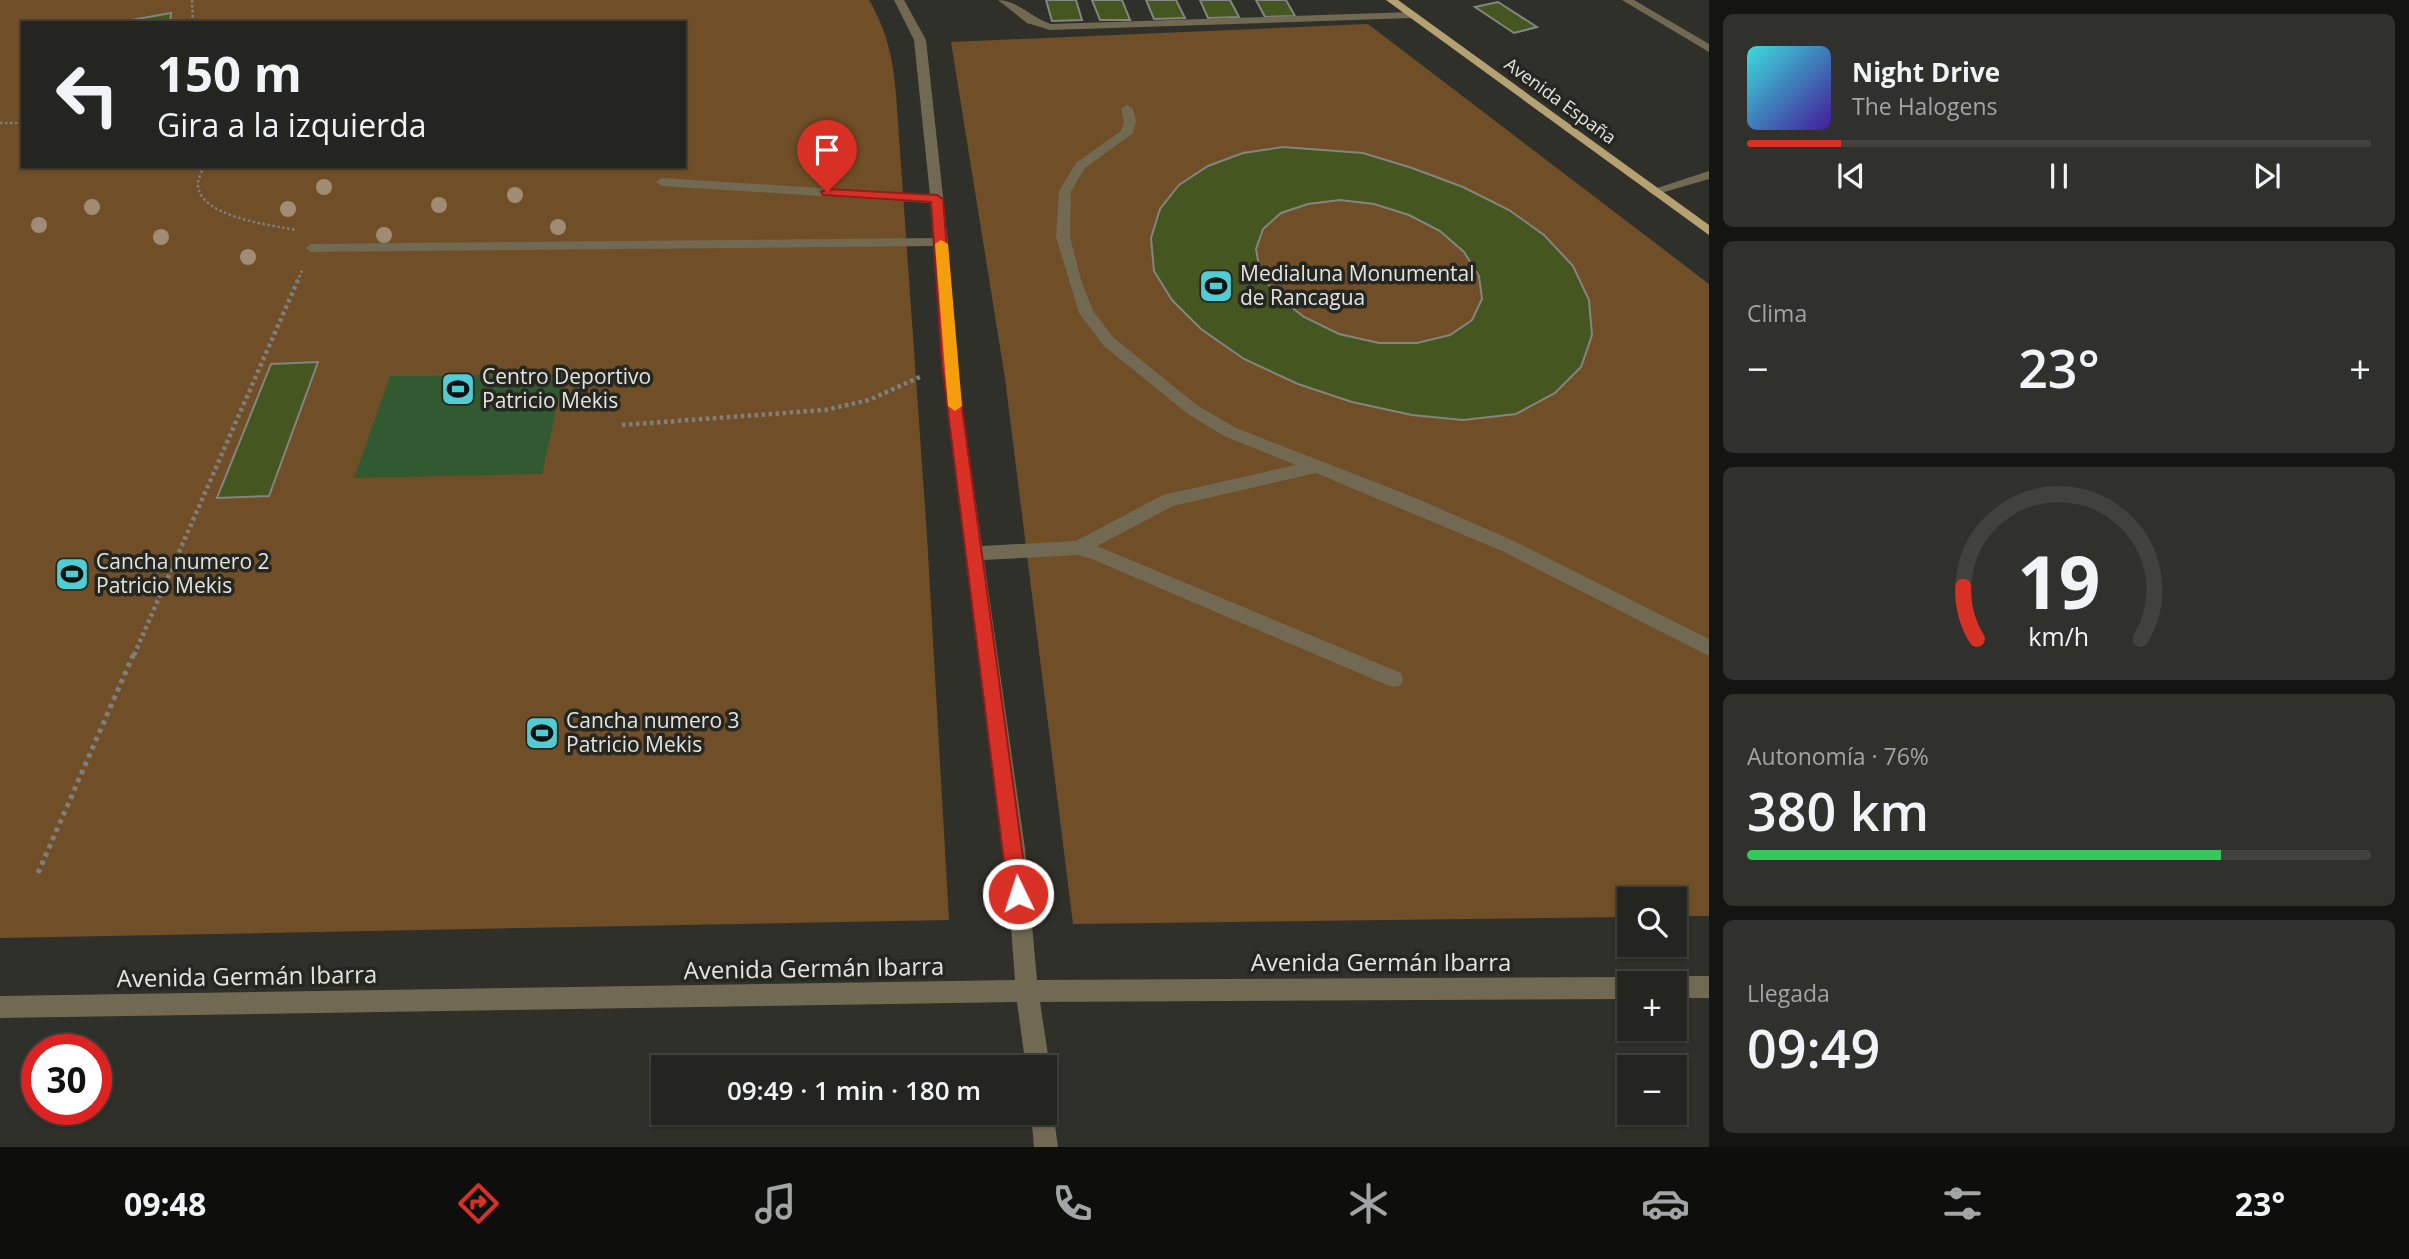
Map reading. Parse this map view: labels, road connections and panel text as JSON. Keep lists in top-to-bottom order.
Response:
{
  "streets": {
    "main road": ["Avenida España"],
    "street": ["Avenida Germán Ibarra"]
  },
  "places": {
    "sports": [
      "Medialuna Monumental de Rancagua",
      "Centro Deportivo Patricio Mekis",
      "Cancha numero 2 Patricio Mekis",
      "Cancha numero 3 Patricio Mekis"
    ]
  },
  "page": {
    "turn": ["150 m", "Gira a la izquierda"],
    "song": ["Night Drive", "The Halogens"],
    "tile": [
      "Clima",
      ["Autonomía · 76%", "380 km"],
      ["Llegada", "09:49"]
    ],
    "heat": ["−", "23°", "+"],
    "map_buttons": ["+", "−"],
    "limit": "30",
    "trip": "09:49 · 1 min · 180 m",
    "tabs": ["09:48", "23°"],
    "gauge": ["19", "km/h"]
  }
}
